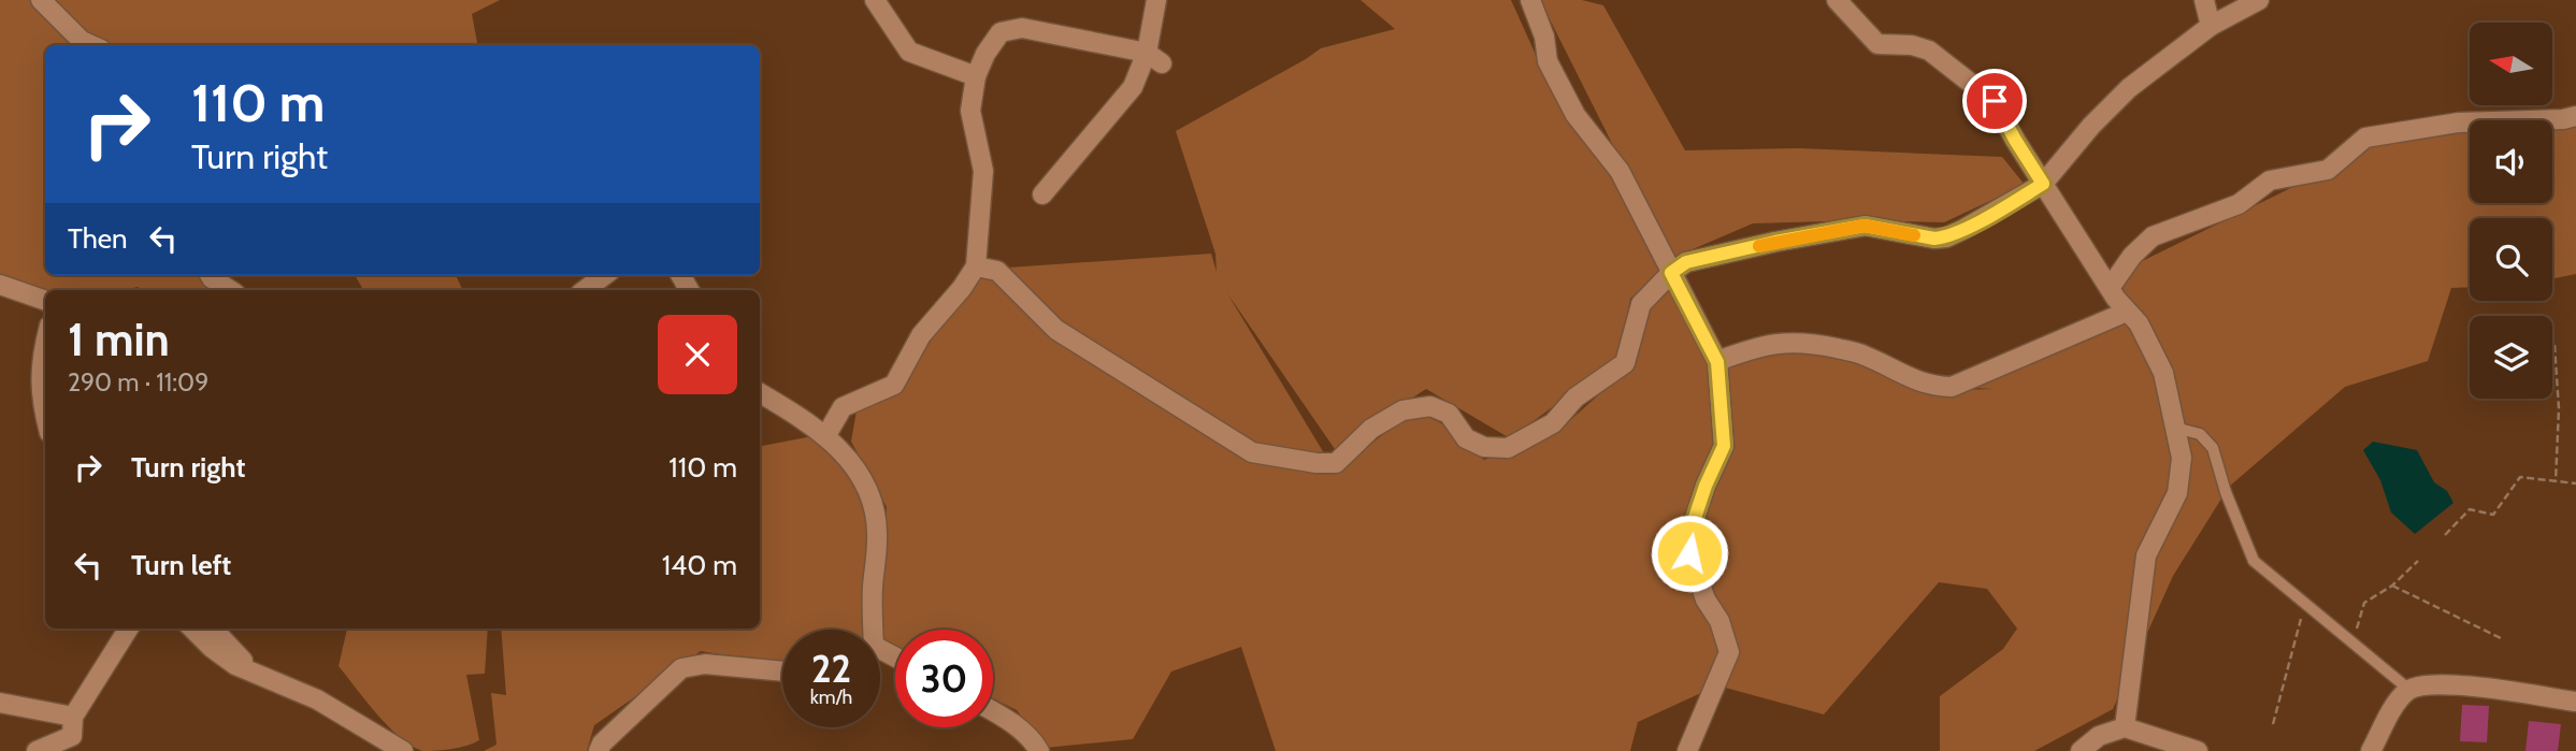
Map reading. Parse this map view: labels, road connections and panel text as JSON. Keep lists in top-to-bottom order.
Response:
{
  "north": "left",
  "page": {
    "turn": ["110 m", "Turn right"],
    "then": "Then",
    "heading": ["1 min", "290 m · 11:09"],
    "list": [
      {
        "name": "Turn right",
        "value": "110 m"
      },
      {
        "name": "Turn left",
        "value": "140 m"
      }
    ],
    "speed": "22 km/h",
    "limit": "30"
  }
}
